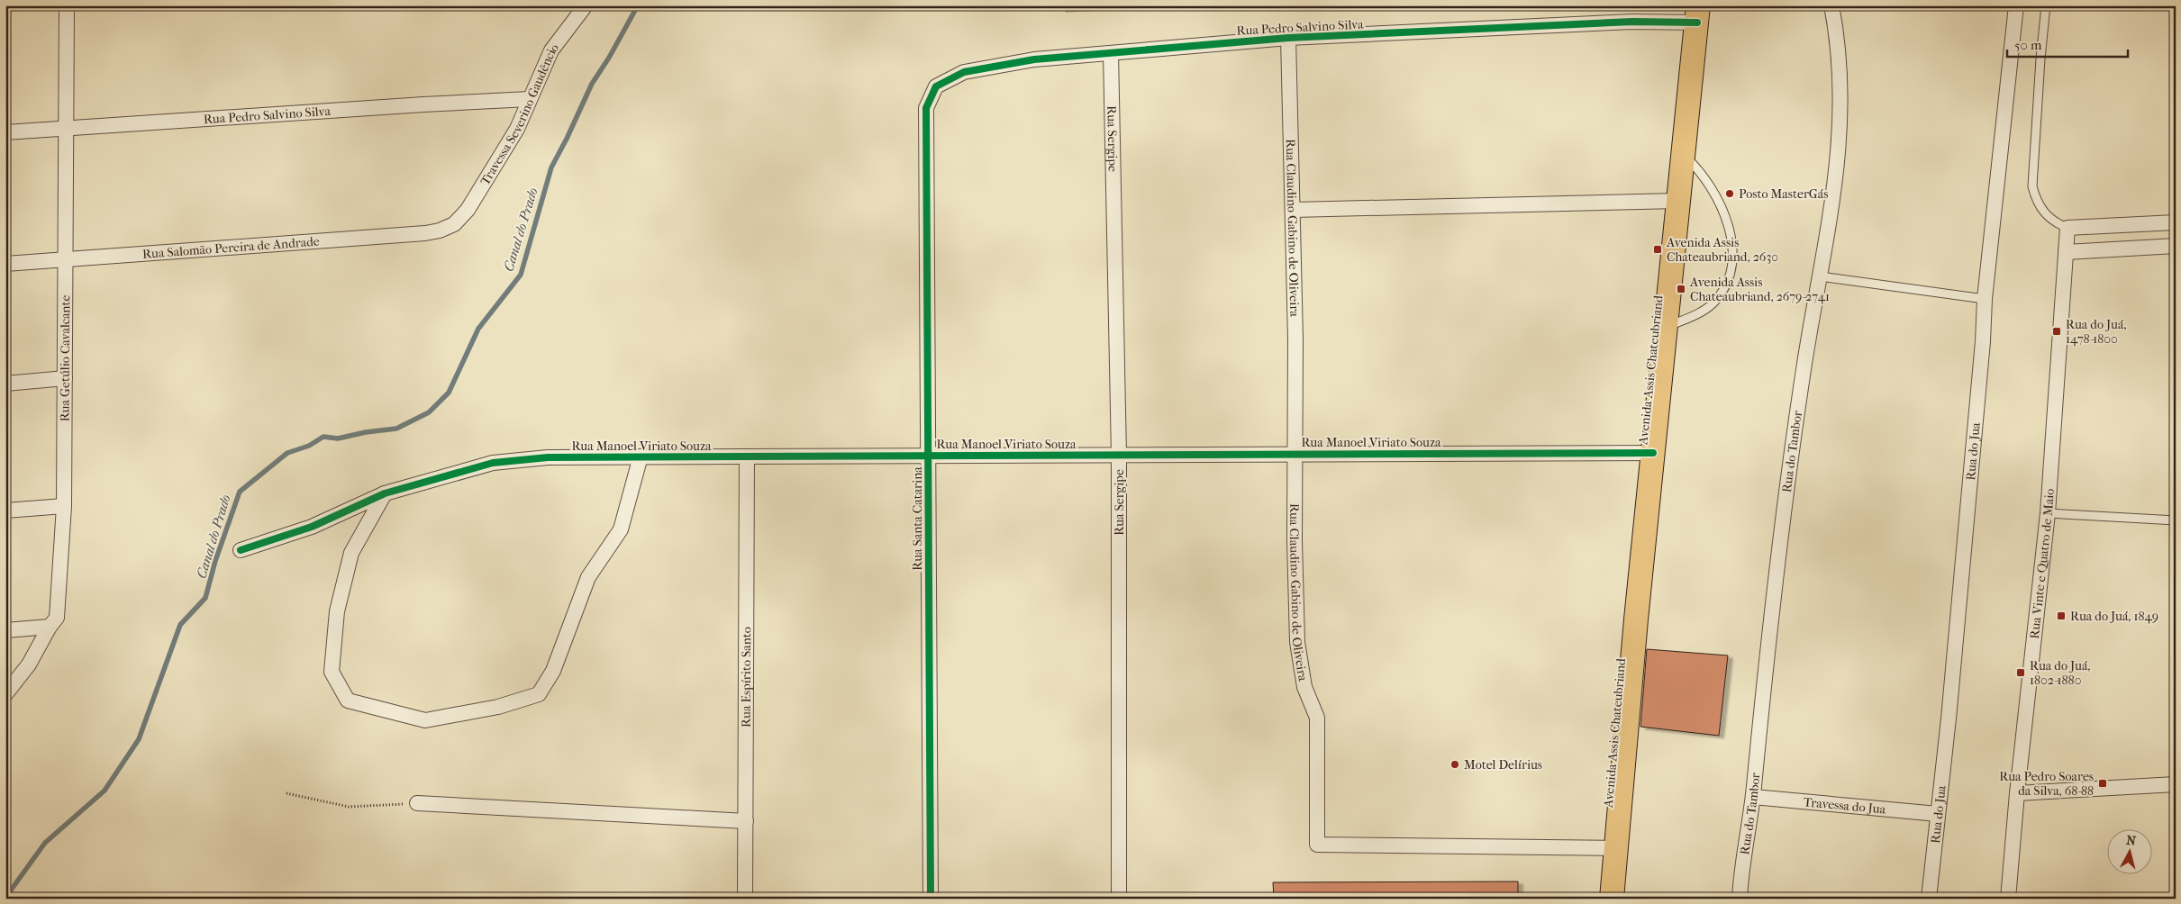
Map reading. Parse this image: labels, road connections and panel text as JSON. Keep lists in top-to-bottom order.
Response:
{
  "streets": {
    "main road": ["Avenida Assis Chateubriand"],
    "street": [
      "Rua Pedro Salvino Silva",
      "Travessa Severino Gaudêncio",
      "Rua Sergipe",
      "Rua Claudino Gabino de Oliveira",
      "Rua Salomão Pereira de Andrade",
      "Rua Getúlio Cavalcante",
      "Rua Manoel Viriato Souza",
      "Rua do Tambor",
      "Rua do Jua",
      "Rua Santa Catarina",
      "Rua Vinte e Quatro de Maio",
      "Rua Espírito Santo",
      "Travessa do Jua"
    ]
  },
  "crossings": [
    ["Rua Pedro Salvino Silva", "Travessa Severino Gaudêncio"],
    ["Rua Pedro Salvino Silva", "Rua Sergipe"],
    ["Rua Pedro Salvino Silva", "Rua Claudino Gabino de Oliveira"],
    ["Rua Pedro Salvino Silva", "Rua Getúlio Cavalcante"],
    ["Rua Pedro Salvino Silva", "Avenida Assis Chateubriand"],
    ["Rua Pedro Salvino Silva", "Rua Santa Catarina"],
    ["Travessa Severino Gaudêncio", "Rua Salomão Pereira de Andrade"],
    ["Rua Sergipe", "Rua Manoel Viriato Souza"],
    ["Rua Claudino Gabino de Oliveira", "Avenida Assis Chateubriand"],
    ["Rua Claudino Gabino de Oliveira", "Rua Manoel Viriato Souza"],
    ["Rua Salomão Pereira de Andrade", "Rua Getúlio Cavalcante"],
    ["Avenida Assis Chateubriand", "Rua Manoel Viriato Souza"],
    ["Rua Manoel Viriato Souza", "Rua Santa Catarina"],
    ["Rua Manoel Viriato Souza", "Rua Espírito Santo"],
    ["Rua do Tambor", "Travessa do Jua"],
    ["Rua do Jua", "Travessa do Jua"]
  ],
  "water": ["Canal do Prado"],
  "places": {
    "other": ["Posto MasterGás", "Motel Delírius"],
    "transit": [
      "Avenida Assis Chateaubriand, 2630",
      "Avenida Assis Chateaubriand, 2679-2741",
      "Rua do Juá, 1478-1800",
      "Rua do Juá, 1849",
      "Rua do Juá, 1802-1880",
      "Rua Pedro Soares da Silva, 68-88"
    ]
  },
  "scale_bar": "50 m",
  "north": "top"
}
